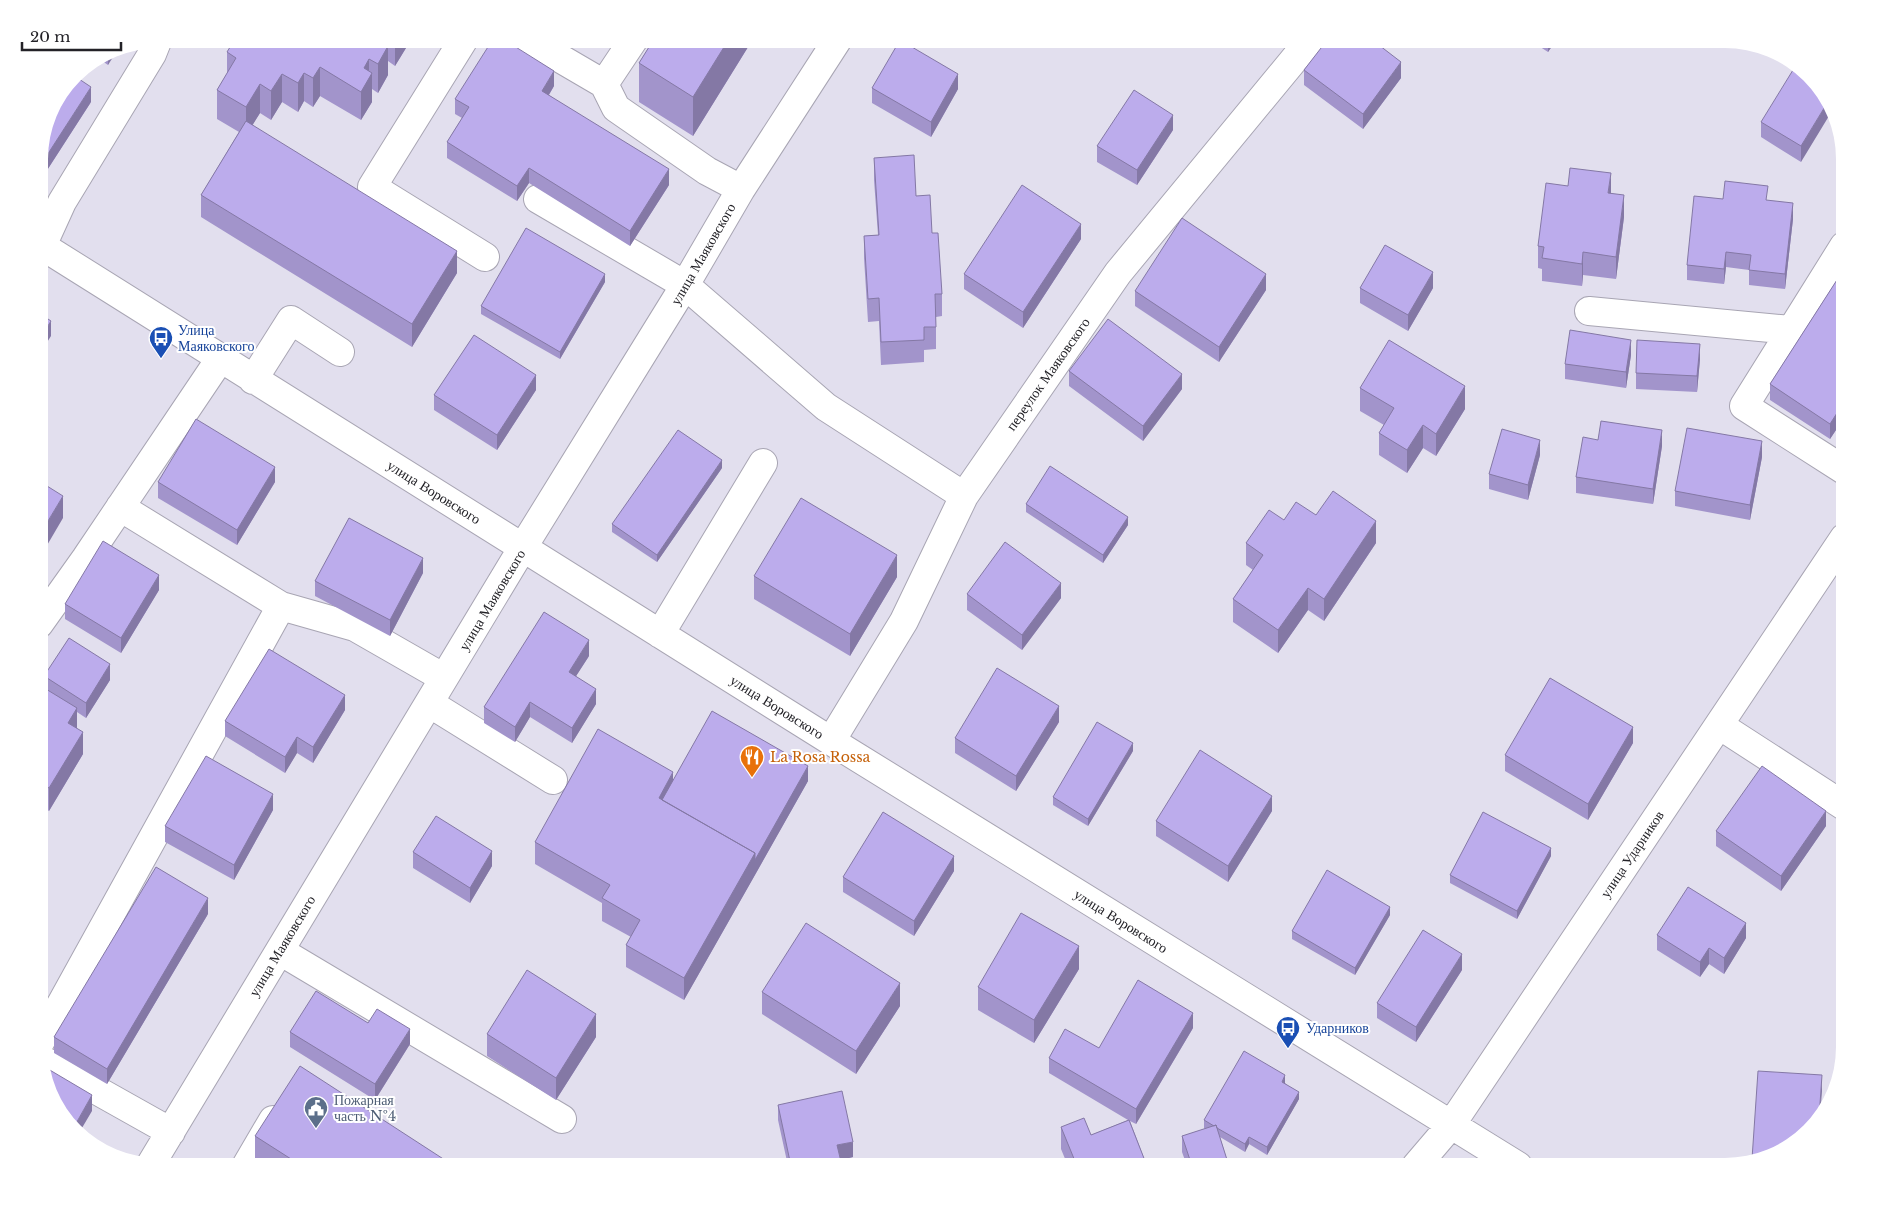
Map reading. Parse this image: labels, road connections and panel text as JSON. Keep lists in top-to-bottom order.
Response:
{
  "streets": {
    "street": [
      "улица Маяковского",
      "переулок Маяковского",
      "улица Воровского",
      "улица Ударников"
    ]
  },
  "crossings": [
    ["улица Маяковского", "улица Воровского"],
    ["переулок Маяковского", "улица Воровского"],
    ["улица Воровского", "улица Ударников"]
  ],
  "places": {
    "bus stop": ["Улица Маяковского", "Ударников"],
    "restaurant": ["La Rosa Rossa"],
    "public building": ["Пожарная часть №4"]
  },
  "scale_bar": "20 m"
}
